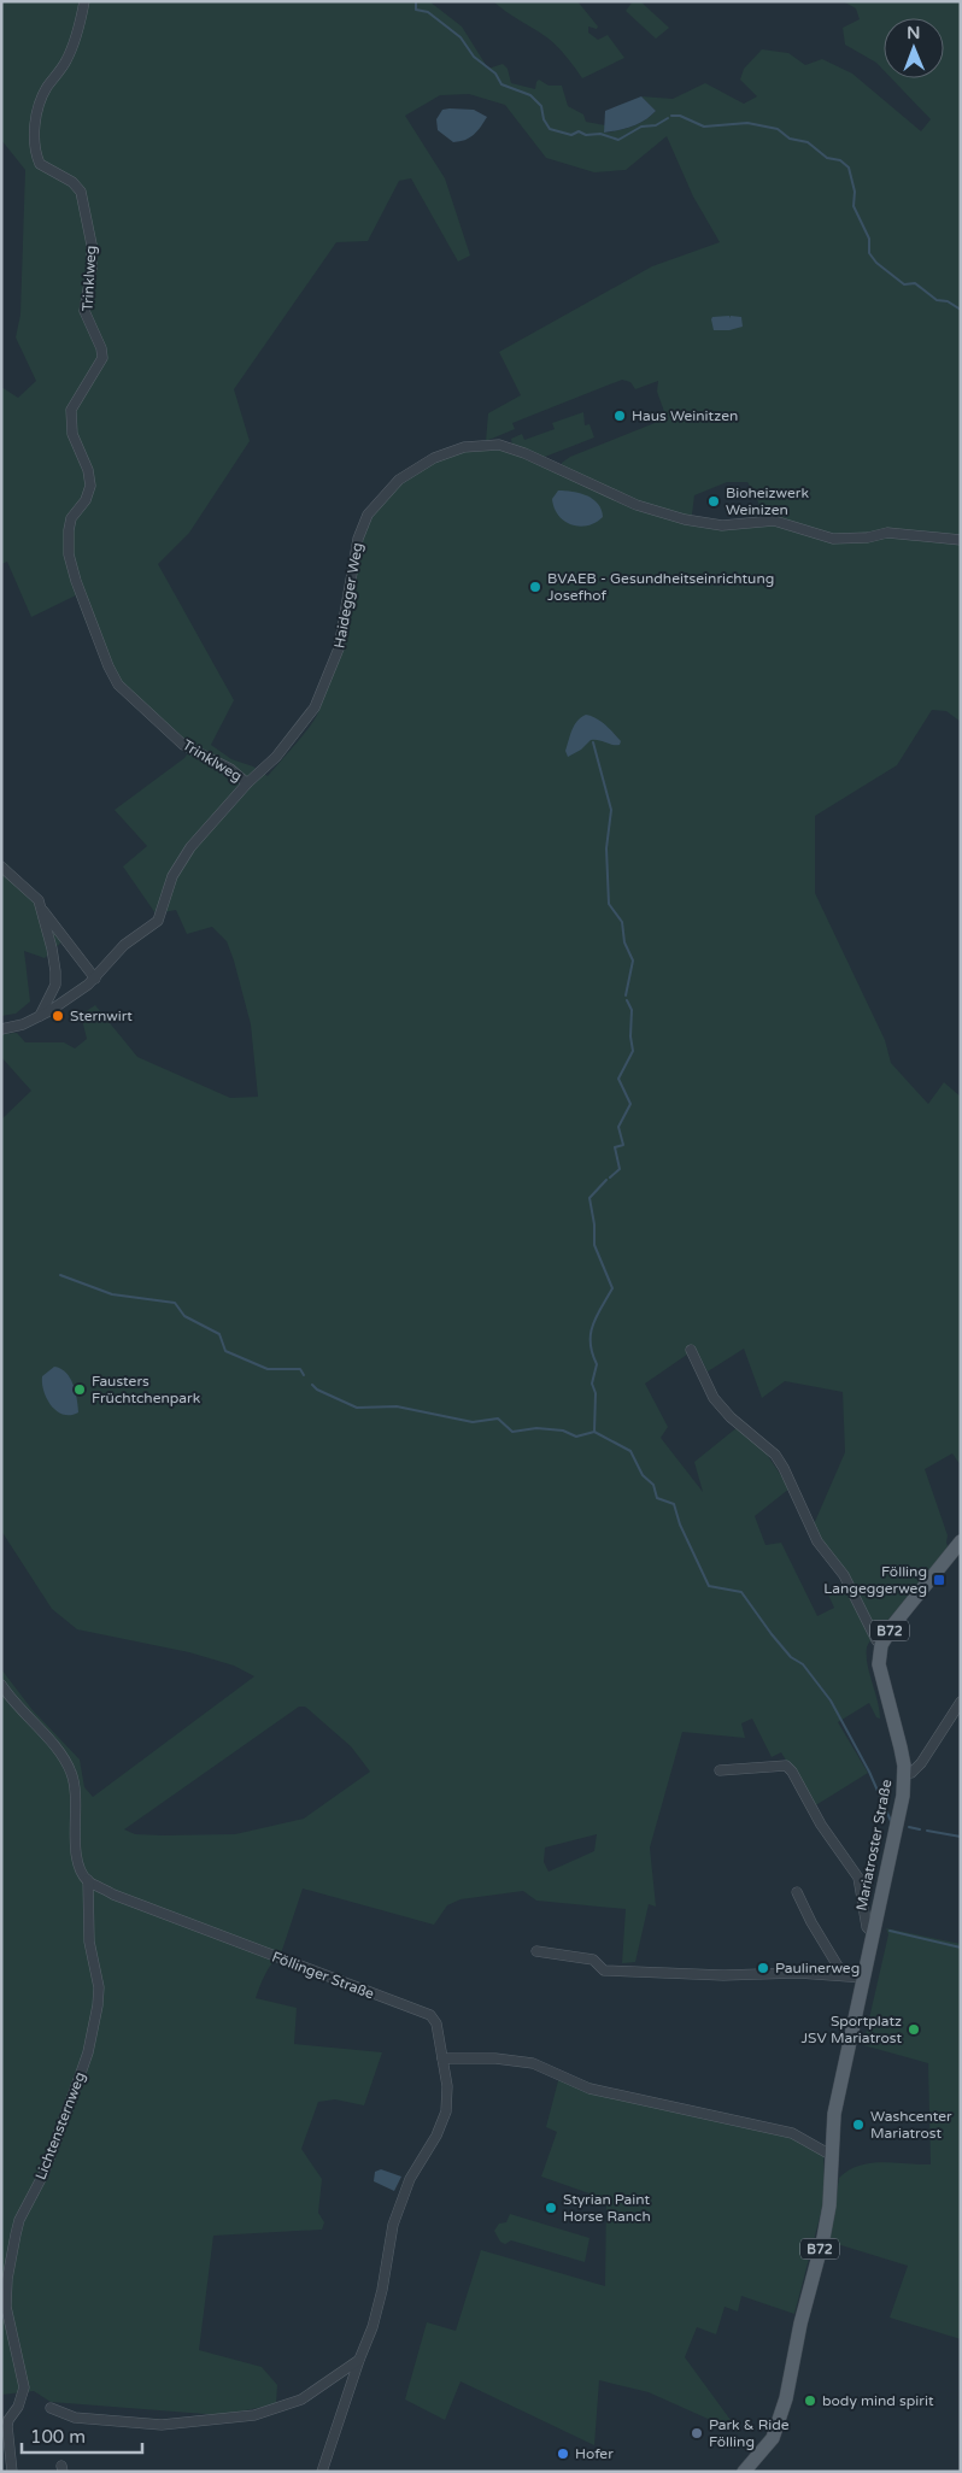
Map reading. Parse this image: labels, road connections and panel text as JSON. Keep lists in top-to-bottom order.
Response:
{
  "streets": {
    "main road": ["B72", "Mariatroster Straße"],
    "street": [
      "Trinklweg",
      "Haidegger Weg",
      "Föllinger Straße",
      "Lichtensternweg"
    ]
  },
  "crossings": [
    ["Trinklweg", "Haidegger Weg"],
    ["Föllinger Straße", "Lichtensternweg"]
  ],
  "places": {
    "other": [
      "Haus Weinitzen",
      "Bioheizwerk Weinizen",
      "BVAEB - Gesundheitseinrichtung Josefhof",
      "Sternwirt",
      "Fausters Früchtchenpark",
      "Paulinerweg",
      "Sportplatz JSV Mariatrost",
      "Washcenter Mariatrost",
      "Styrian Paint Horse Ranch",
      "body mind spirit",
      "Park & Ride Fölling",
      "Hofer"
    ],
    "transit": ["Fölling Langeggerweg"]
  },
  "scale_bar": "100 m",
  "north": "top"
}
